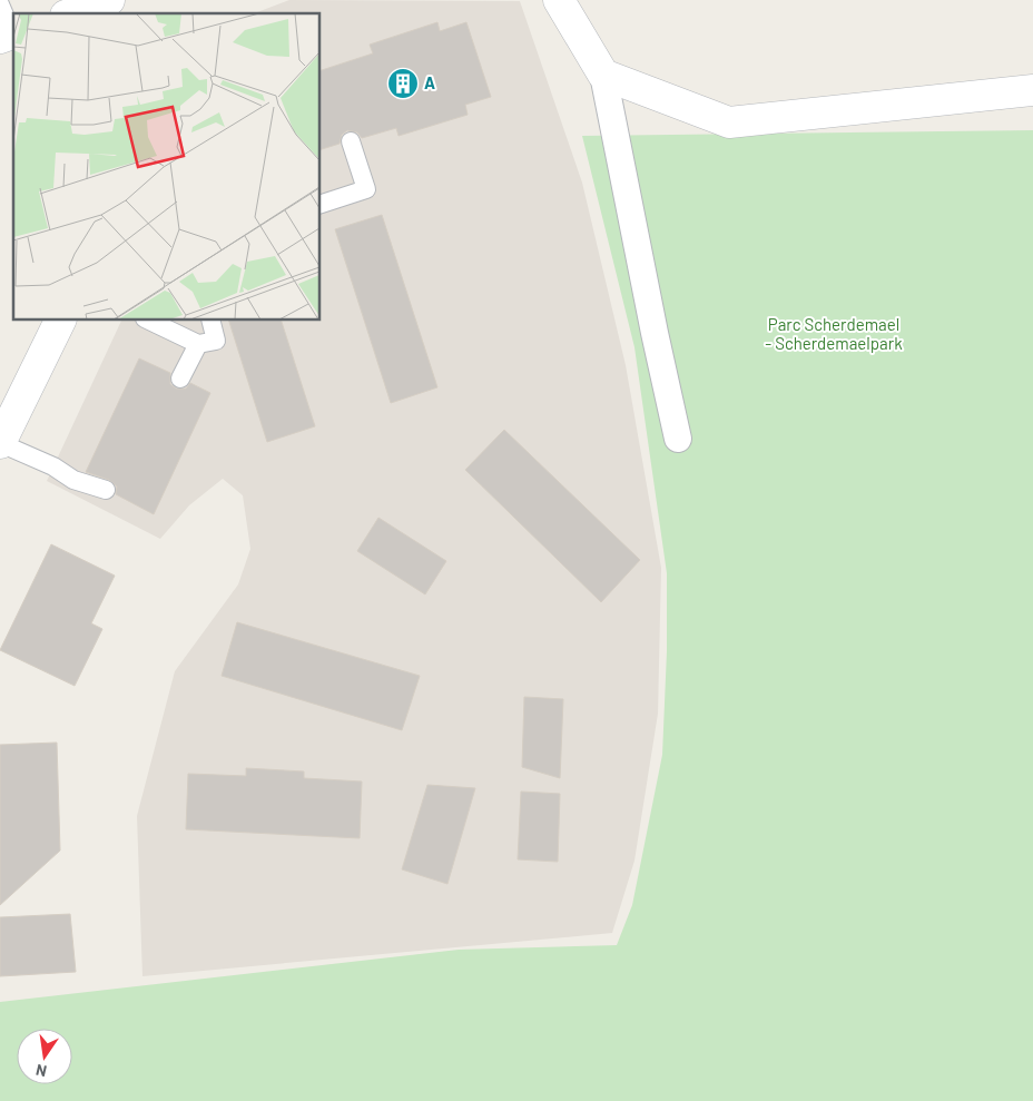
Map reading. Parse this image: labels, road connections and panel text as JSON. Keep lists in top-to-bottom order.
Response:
{
  "parks": ["Parc Scherdemael - Scherdemaelpark"],
  "places": {
    "building": ["A"]
  },
  "north": "bottom"
}
